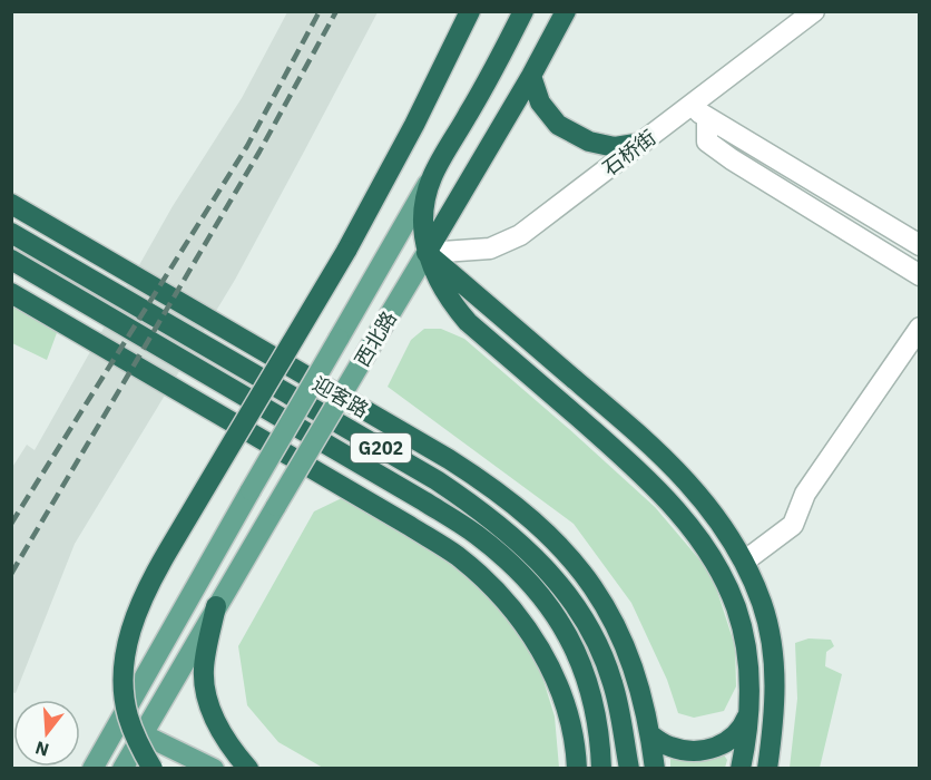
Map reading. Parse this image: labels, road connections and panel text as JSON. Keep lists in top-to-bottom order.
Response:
{
  "streets": {
    "highway": ["西北路", "迎客路", "G202"],
    "street": ["石桥街"]
  },
  "crossings": [
    ["石桥街", "西北路"]
  ],
  "north": "bottom"
}
